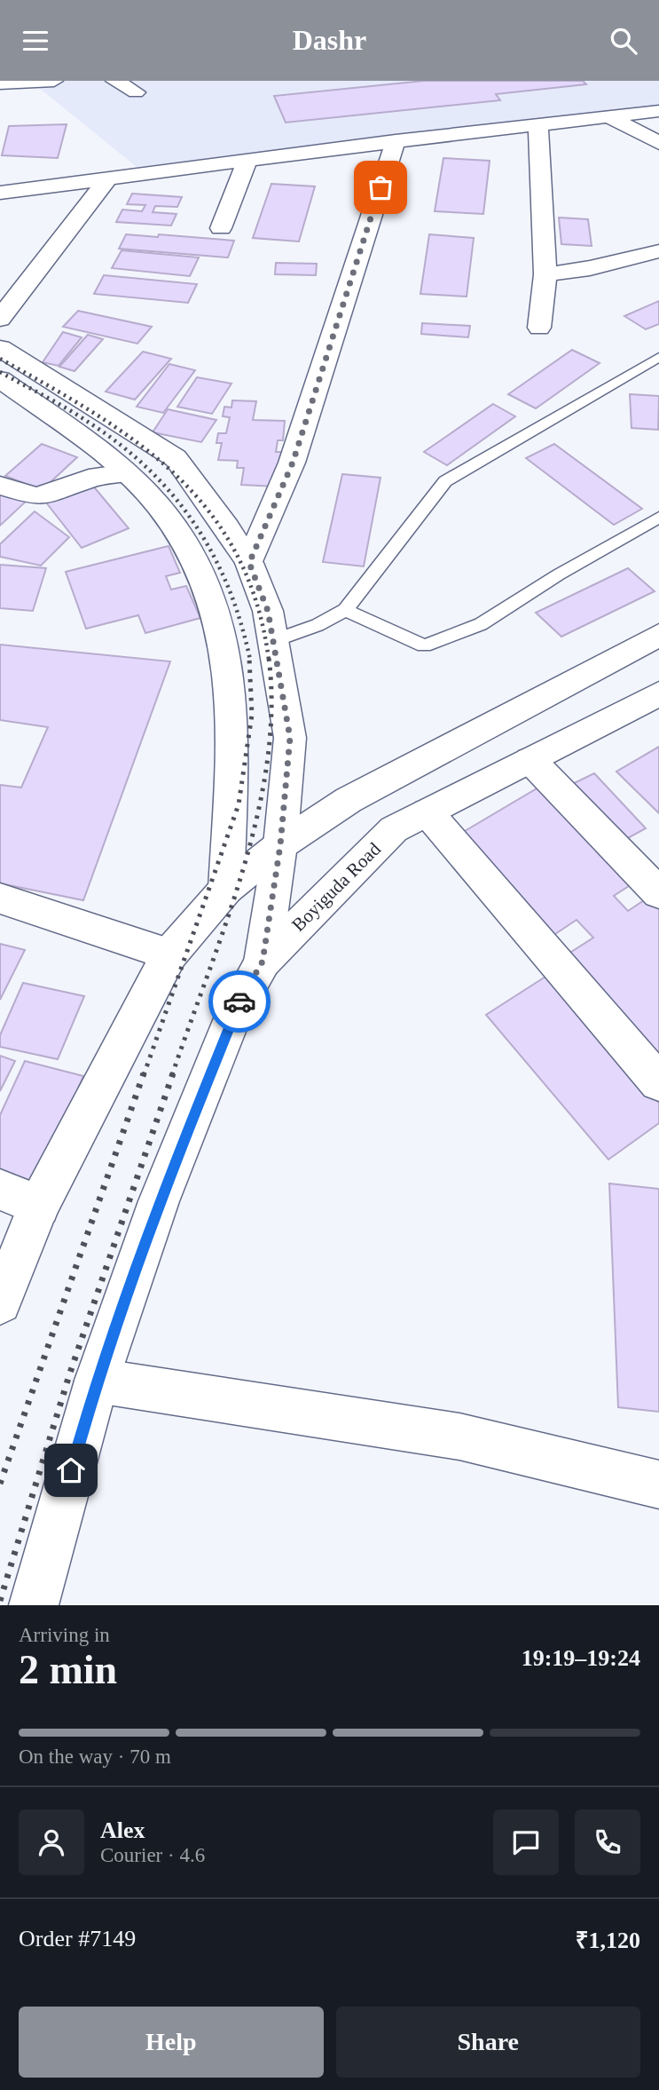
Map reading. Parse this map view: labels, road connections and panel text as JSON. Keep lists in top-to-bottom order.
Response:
{
  "streets": {
    "street": ["Boyiguda Road"]
  },
  "page": {
    "header": "Dashr",
    "heading": ["2 min", "Arriving in", "19:19–19:24"],
    "panel": [
      "Alex",
      "Courier · 4.6",
      "Order #7149",
      "₹1,120"
    ],
    "bar": "On the way · 70 m",
    "buttons": ["Help", "Share"]
  }
}
